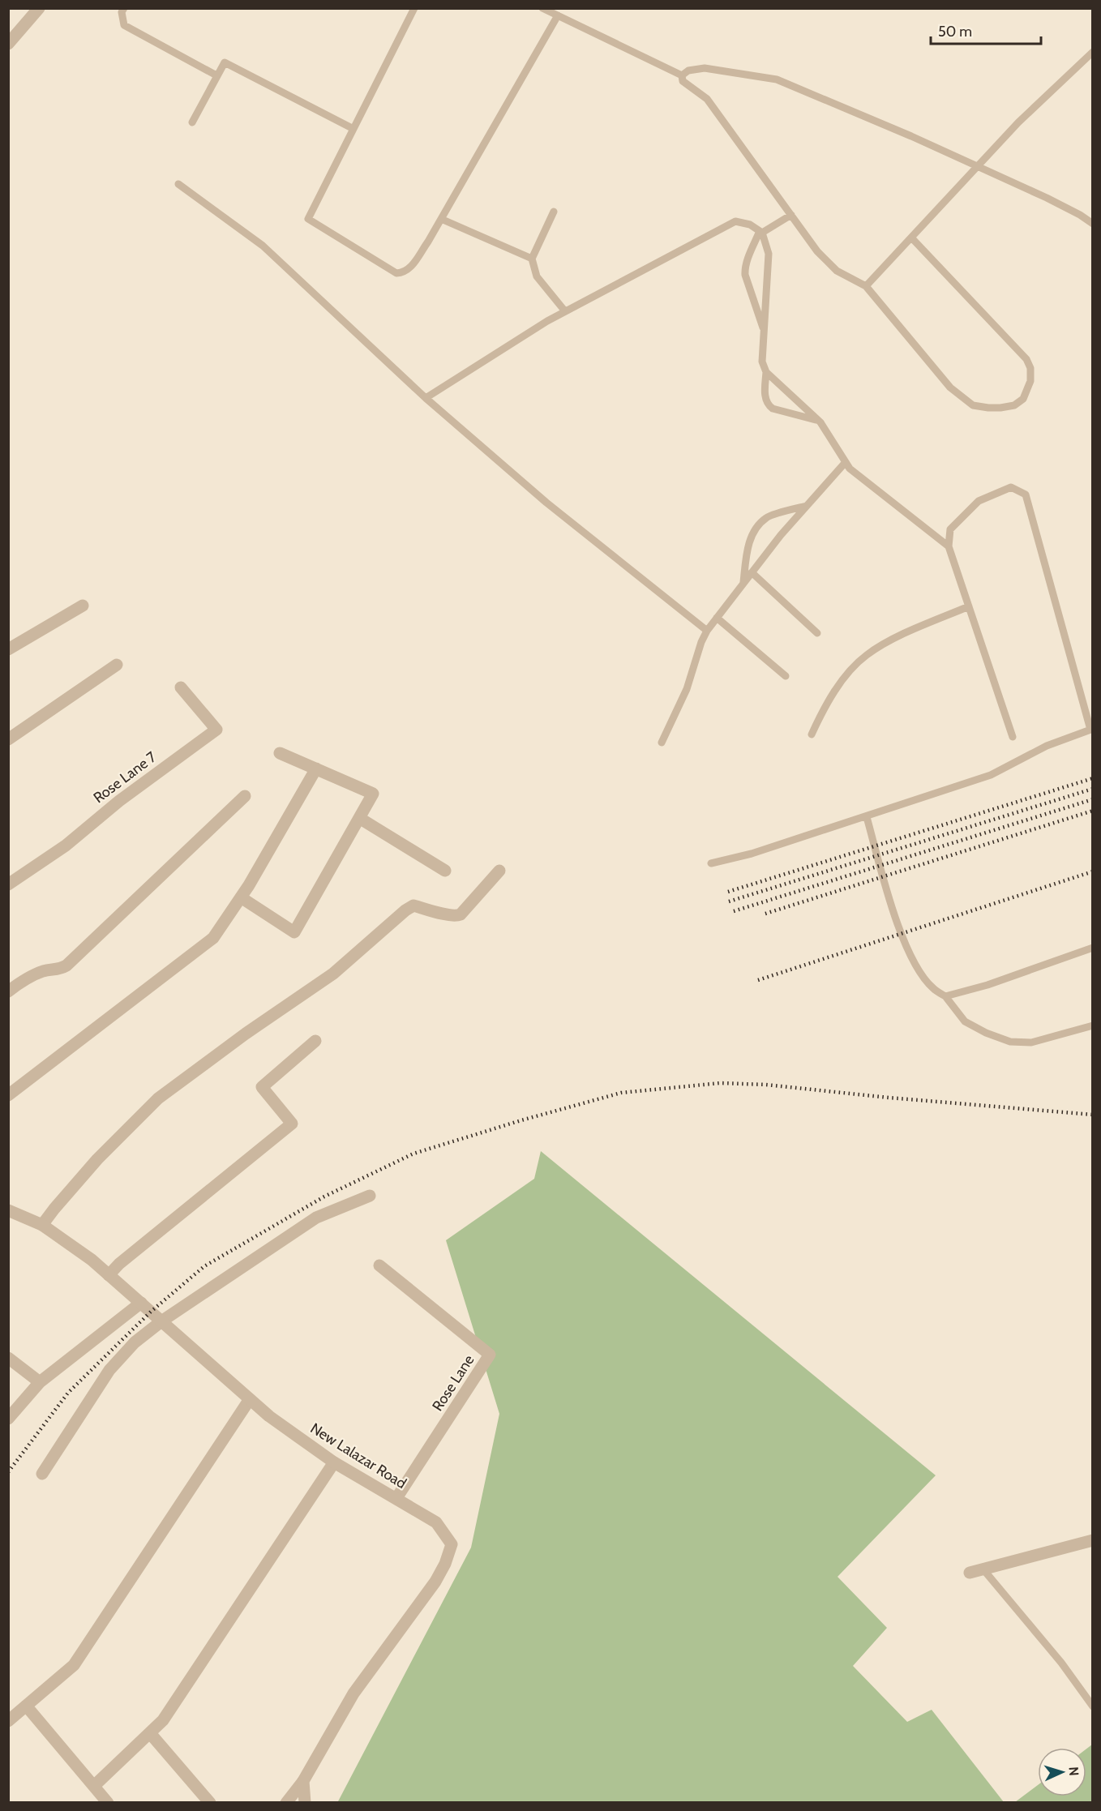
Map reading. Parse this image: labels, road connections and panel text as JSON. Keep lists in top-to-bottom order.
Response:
{
  "streets": {
    "street": ["Rose Lane 7", "Rose Lane", "New Lalazar Road"]
  },
  "crossings": [
    ["Rose Lane", "New Lalazar Road"]
  ],
  "scale_bar": "50 m",
  "north": "right"
}
